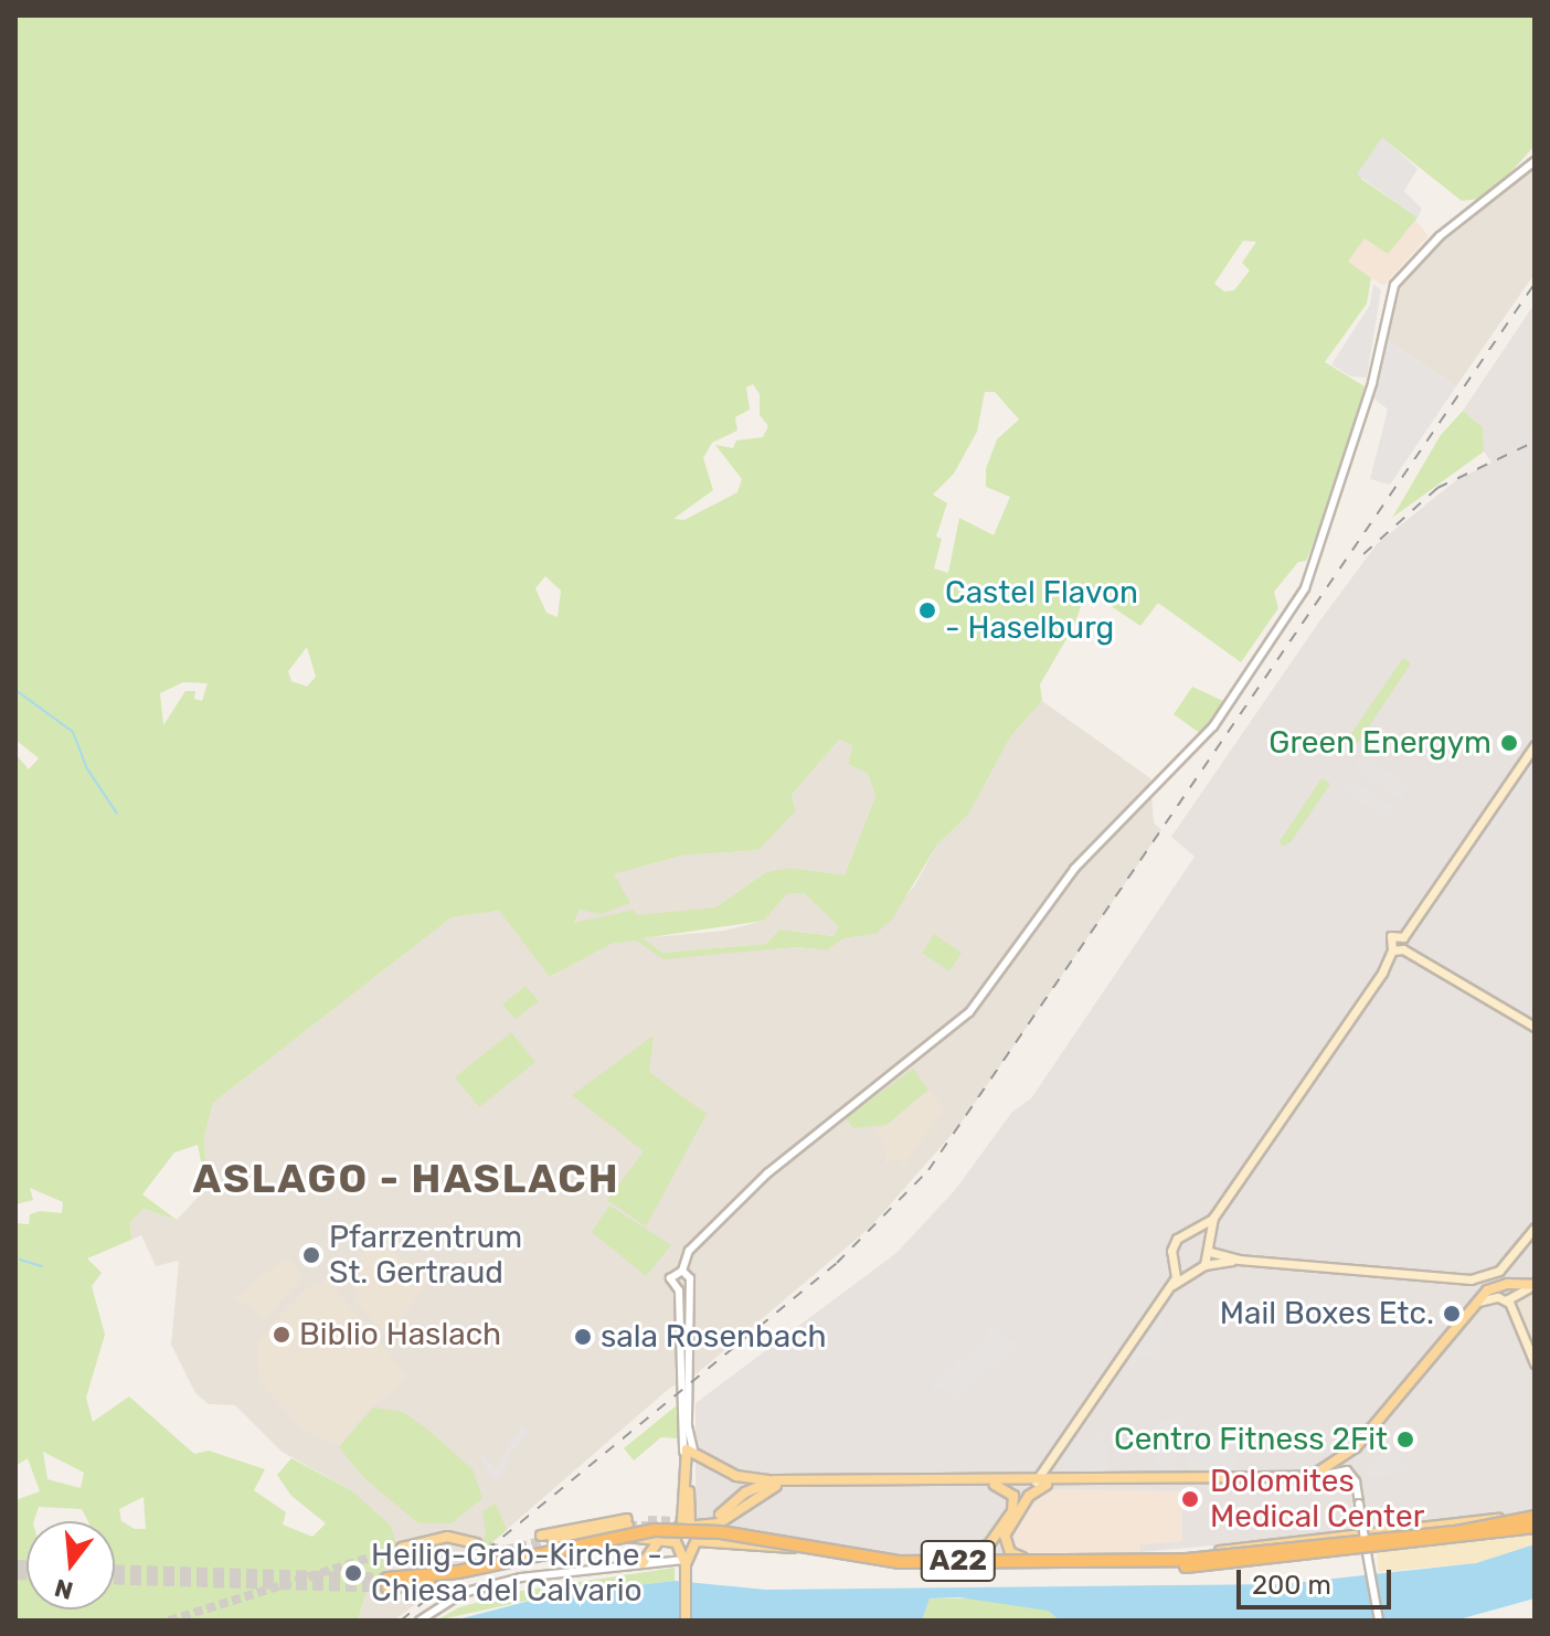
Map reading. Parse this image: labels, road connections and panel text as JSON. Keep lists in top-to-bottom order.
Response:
{
  "streets": {
    "highway": ["A22"]
  },
  "districts": ["ASLAGO - HASLACH"],
  "places": [
    "Castel Flavon - Haselburg",
    "Green Energym",
    "Pfarrzentrum St. Gertraud",
    "Mail Boxes Etc.",
    "Biblio Haslach",
    "sala Rosenbach",
    "Centro Fitness 2Fit",
    "Dolomites Medical Center",
    "Heilig-Grab-Kirche - Chiesa del Calvario"
  ],
  "scale_bar": "200 m",
  "north": "bottom"
}
